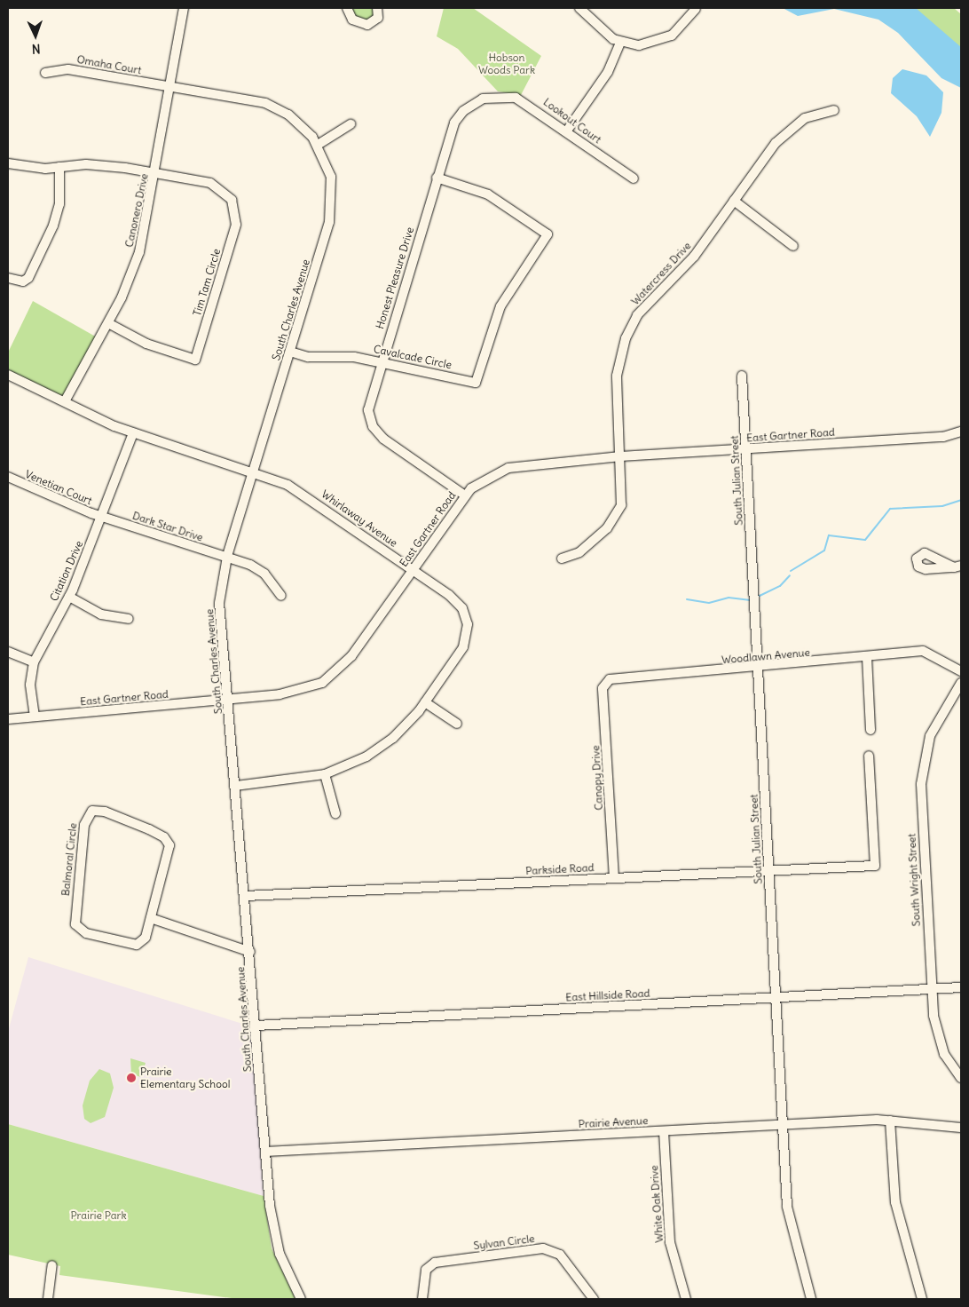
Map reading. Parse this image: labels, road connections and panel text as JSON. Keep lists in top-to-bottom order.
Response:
{
  "streets": {
    "street": [
      "Omaha Court",
      "Lookout Court",
      "Canonero Drive",
      "Watercress Drive",
      "Honest Pleasure Drive",
      "Tim Tam Circle",
      "South Charles Avenue",
      "Cavalcade Circle",
      "East Gartner Road",
      "South Julian Street",
      "Venetian Court",
      "Whirlaway Avenue",
      "Dark Star Drive",
      "Citation Drive",
      "Woodlawn Avenue",
      "Canopy Drive",
      "Balmoral Circle",
      "Parkside Road",
      "South Wright Street",
      "East Hillside Road",
      "Prairie Avenue",
      "White Oak Drive",
      "Sylvan Circle"
    ]
  },
  "crossings": [
    ["Omaha Court", "Canonero Drive"],
    ["Omaha Court", "South Charles Avenue"],
    ["Lookout Court", "Honest Pleasure Drive"],
    ["Canonero Drive", "Tim Tam Circle"],
    ["Canonero Drive", "South Charles Avenue"],
    ["Canonero Drive", "Whirlaway Avenue"],
    ["Watercress Drive", "East Gartner Road"],
    ["Honest Pleasure Drive", "Cavalcade Circle"],
    ["Honest Pleasure Drive", "East Gartner Road"],
    ["South Charles Avenue", "Cavalcade Circle"],
    ["South Charles Avenue", "East Gartner Road"],
    ["South Charles Avenue", "Whirlaway Avenue"],
    ["South Charles Avenue", "Dark Star Drive"],
    ["South Charles Avenue", "Parkside Road"],
    ["South Charles Avenue", "East Hillside Road"],
    ["South Charles Avenue", "Prairie Avenue"],
    ["East Gartner Road", "South Julian Street"],
    ["East Gartner Road", "Whirlaway Avenue"],
    ["East Gartner Road", "Citation Drive"],
    ["South Julian Street", "Woodlawn Avenue"],
    ["South Julian Street", "Parkside Road"],
    ["South Julian Street", "East Hillside Road"],
    ["South Julian Street", "Prairie Avenue"],
    ["Venetian Court", "Dark Star Drive"],
    ["Venetian Court", "Citation Drive"],
    ["Whirlaway Avenue", "Citation Drive"],
    ["Dark Star Drive", "Citation Drive"],
    ["Woodlawn Avenue", "Canopy Drive"],
    ["Canopy Drive", "Parkside Road"],
    ["South Wright Street", "East Hillside Road"],
    ["Prairie Avenue", "White Oak Drive"]
  ],
  "parks": ["Hobson Woods Park", "Prairie Park"],
  "places": ["Prairie Elementary School"],
  "north": "bottom"
}
